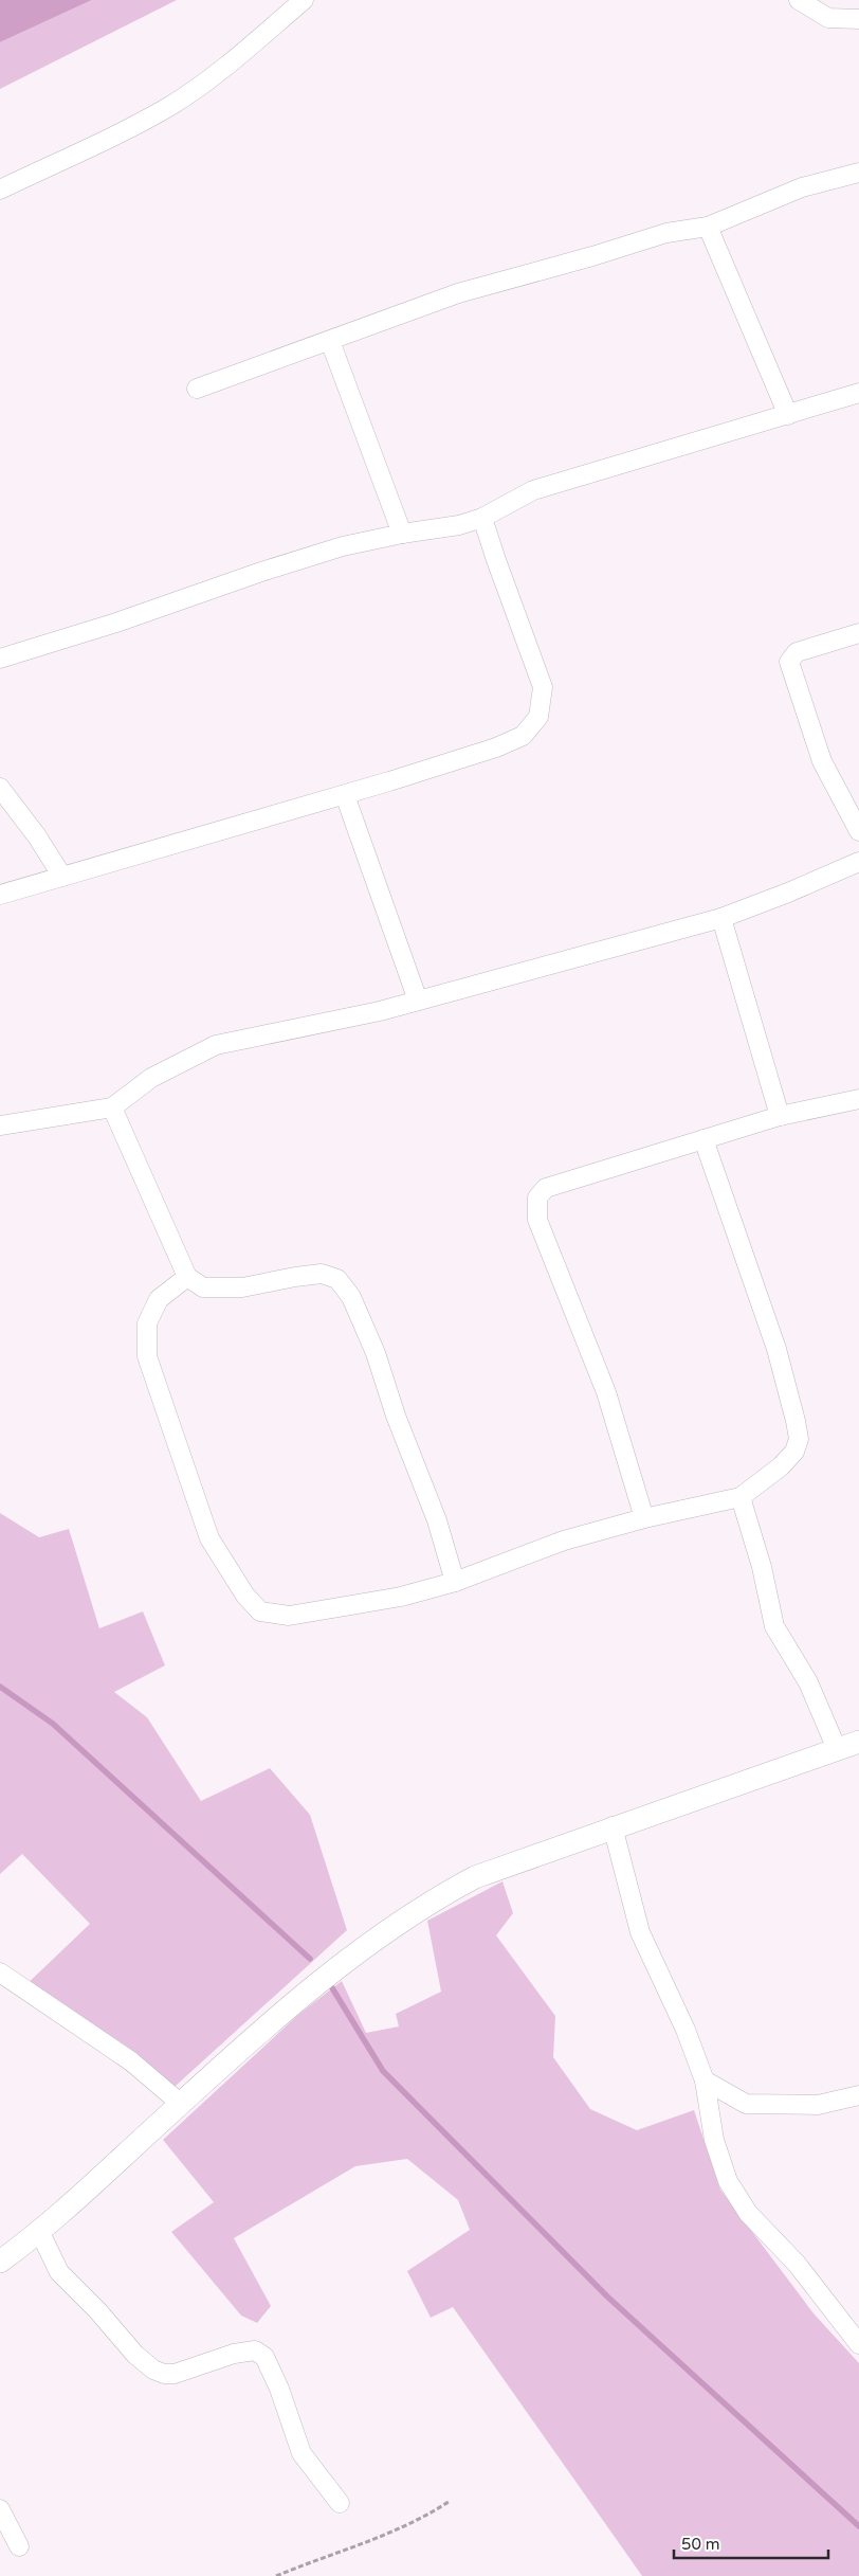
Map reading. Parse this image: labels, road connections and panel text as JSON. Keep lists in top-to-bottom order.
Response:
{
  "scale_bar": "50 m"
}
